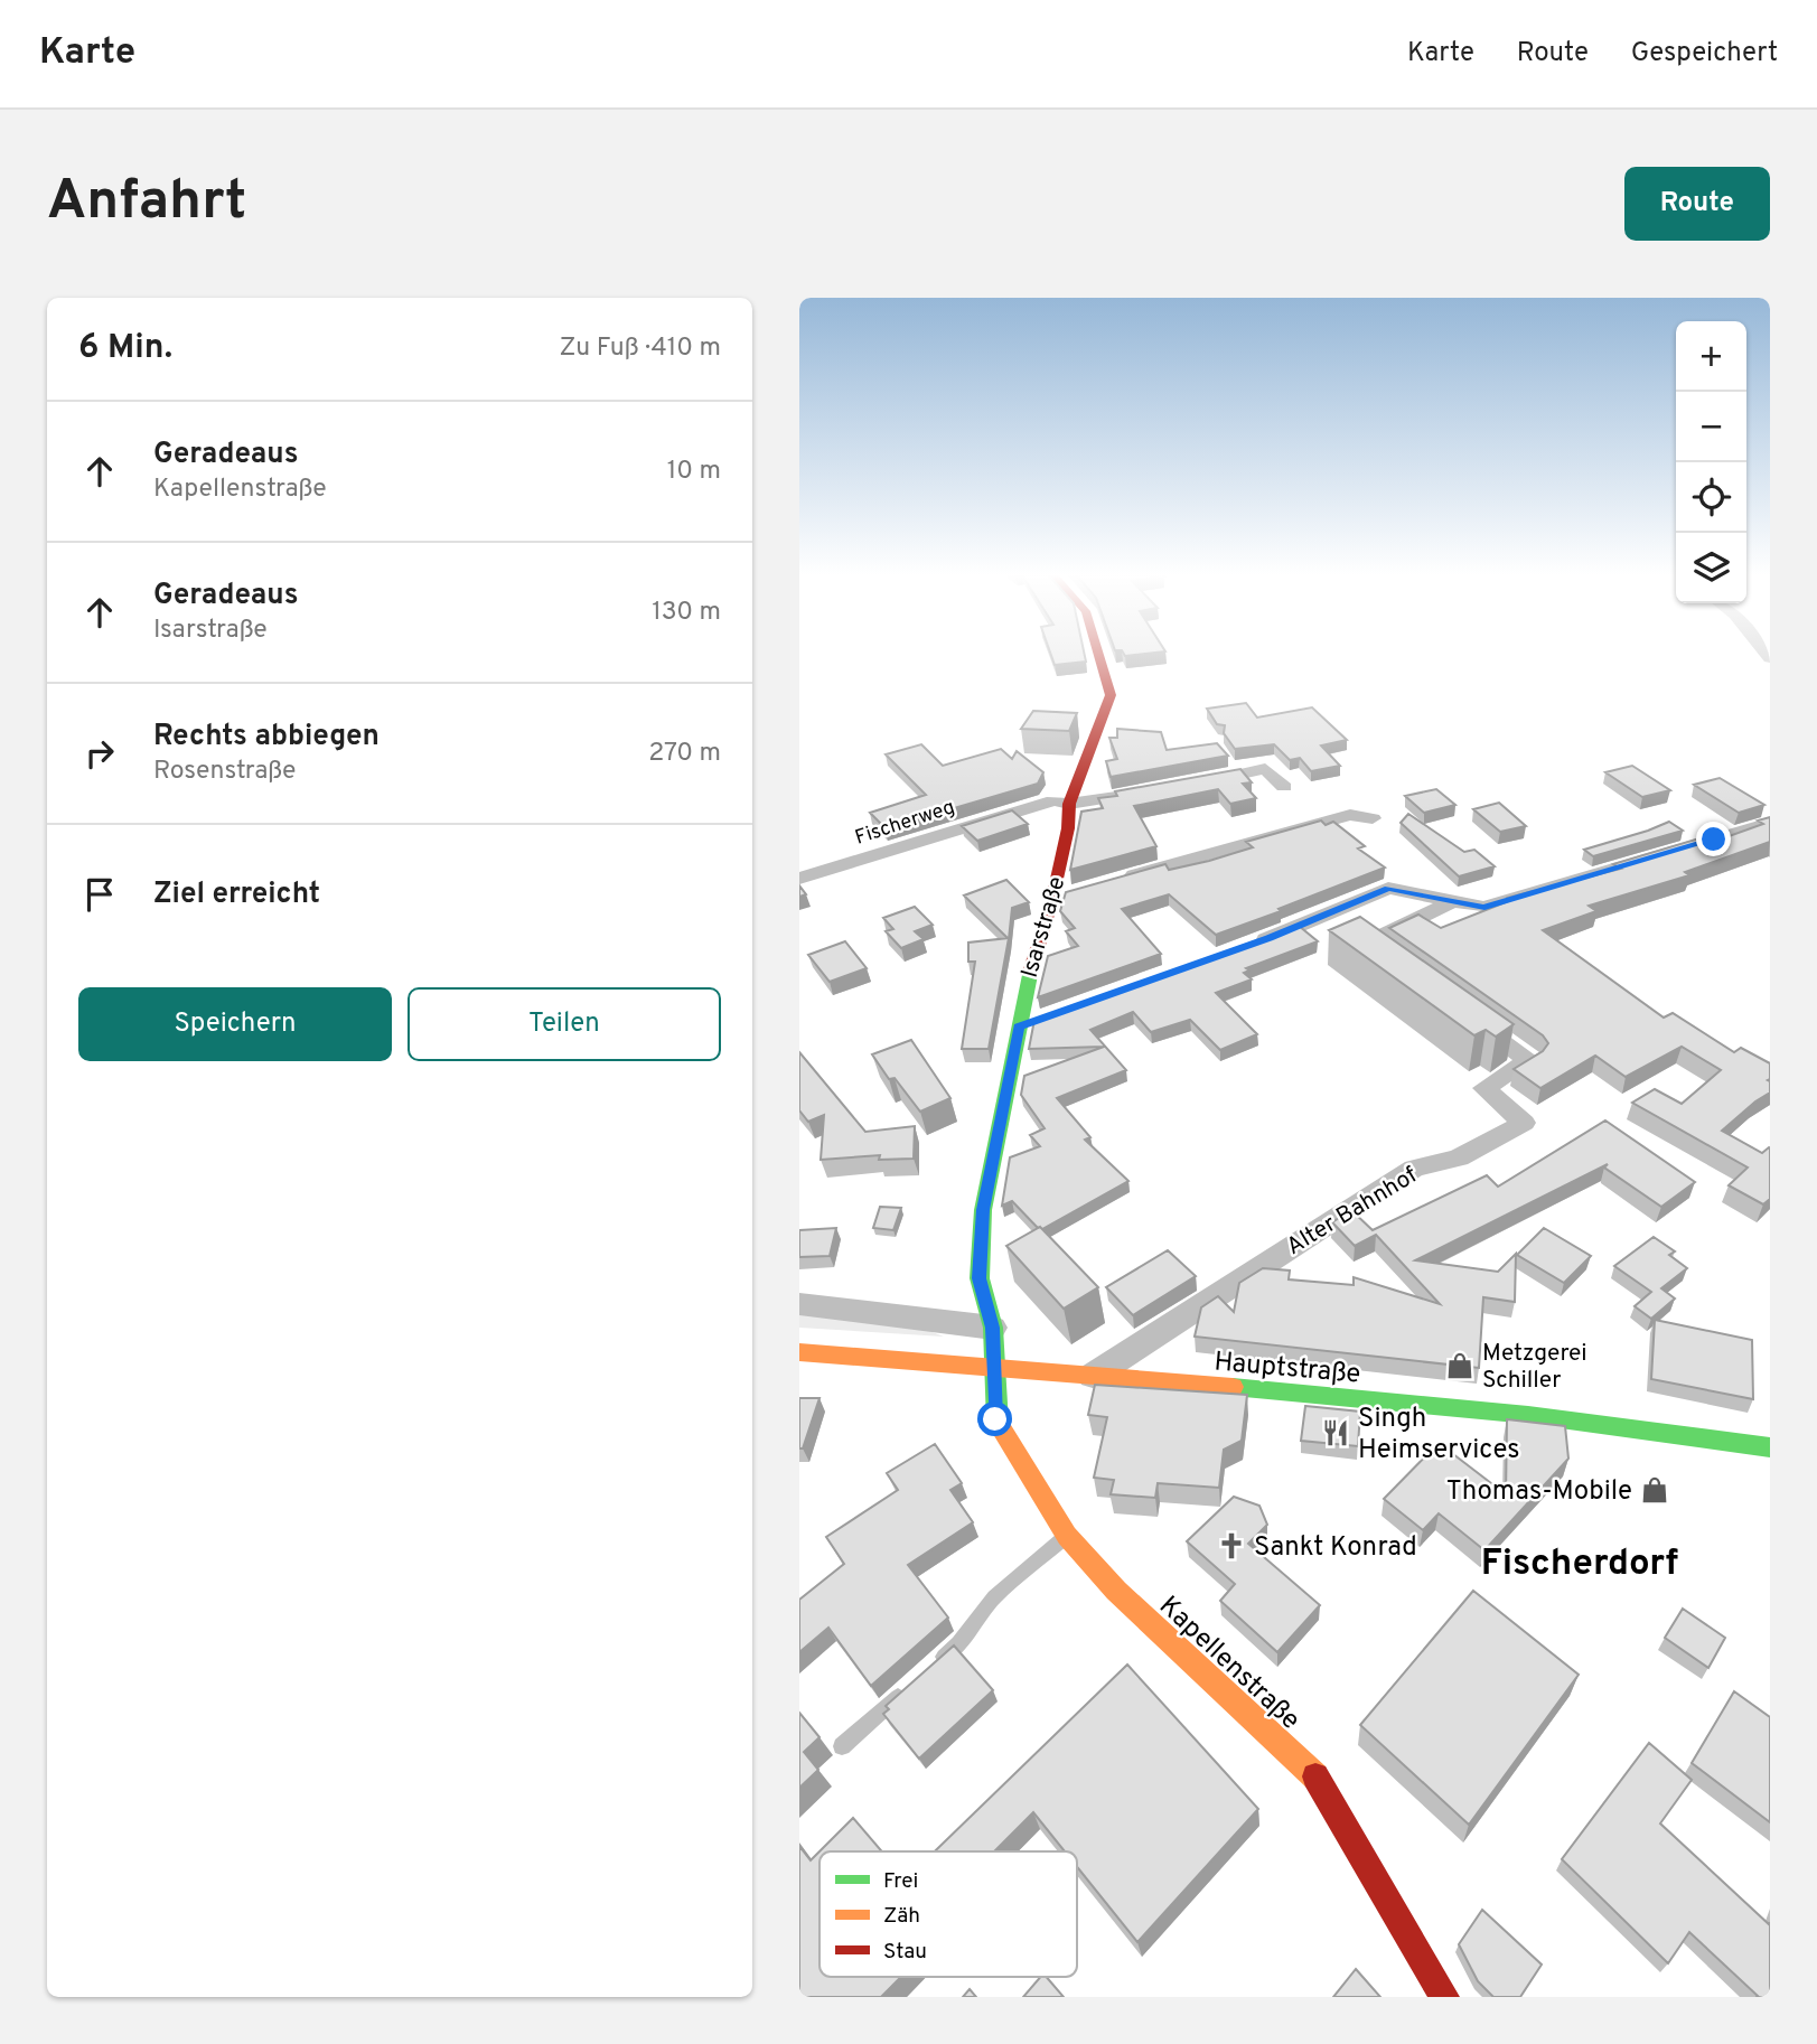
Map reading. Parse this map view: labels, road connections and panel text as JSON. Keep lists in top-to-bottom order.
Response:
{
  "streets": {
    "street": [
      "Fischerweg",
      "Isarstraße",
      "Alter Bahnhof",
      "Hauptstraße",
      "Kapellenstraße"
    ]
  },
  "crossings": [
    ["Fischerweg", "Isarstraße"],
    ["Isarstraße", "Hauptstraße"],
    ["Isarstraße", "Kapellenstraße"],
    ["Alter Bahnhof", "Hauptstraße"],
    ["Hauptstraße", "Kapellenstraße"]
  ],
  "districts": ["Fischerdorf"],
  "places": {
    "shop": ["Metzgerei Schiller", "Thomas-Mobile"],
    "restaurant": ["Singh Heimservices"],
    "church": ["Sankt Konrad"]
  },
  "legend": ["Frei", "Zäh", "Stau"],
  "page": {
    "header": "Karte",
    "nav": ["Karte", "Route", "Gespeichert"],
    "buttons": [
      "Route",
      ["Speichern", "Teilen"]
    ],
    "title": "Anfahrt",
    "heading": ["6 Min.", "Zu Fuß · 410 m"],
    "map_buttons": ["+", "−"],
    "list": [
      ["Geradeaus", "Kapellenstraße", "10 m"],
      ["Geradeaus", "Isarstraße", "130 m"],
      ["Rechts abbiegen", "Rosenstraße", "270 m"],
      "Ziel erreicht"
    ]
  }
}
